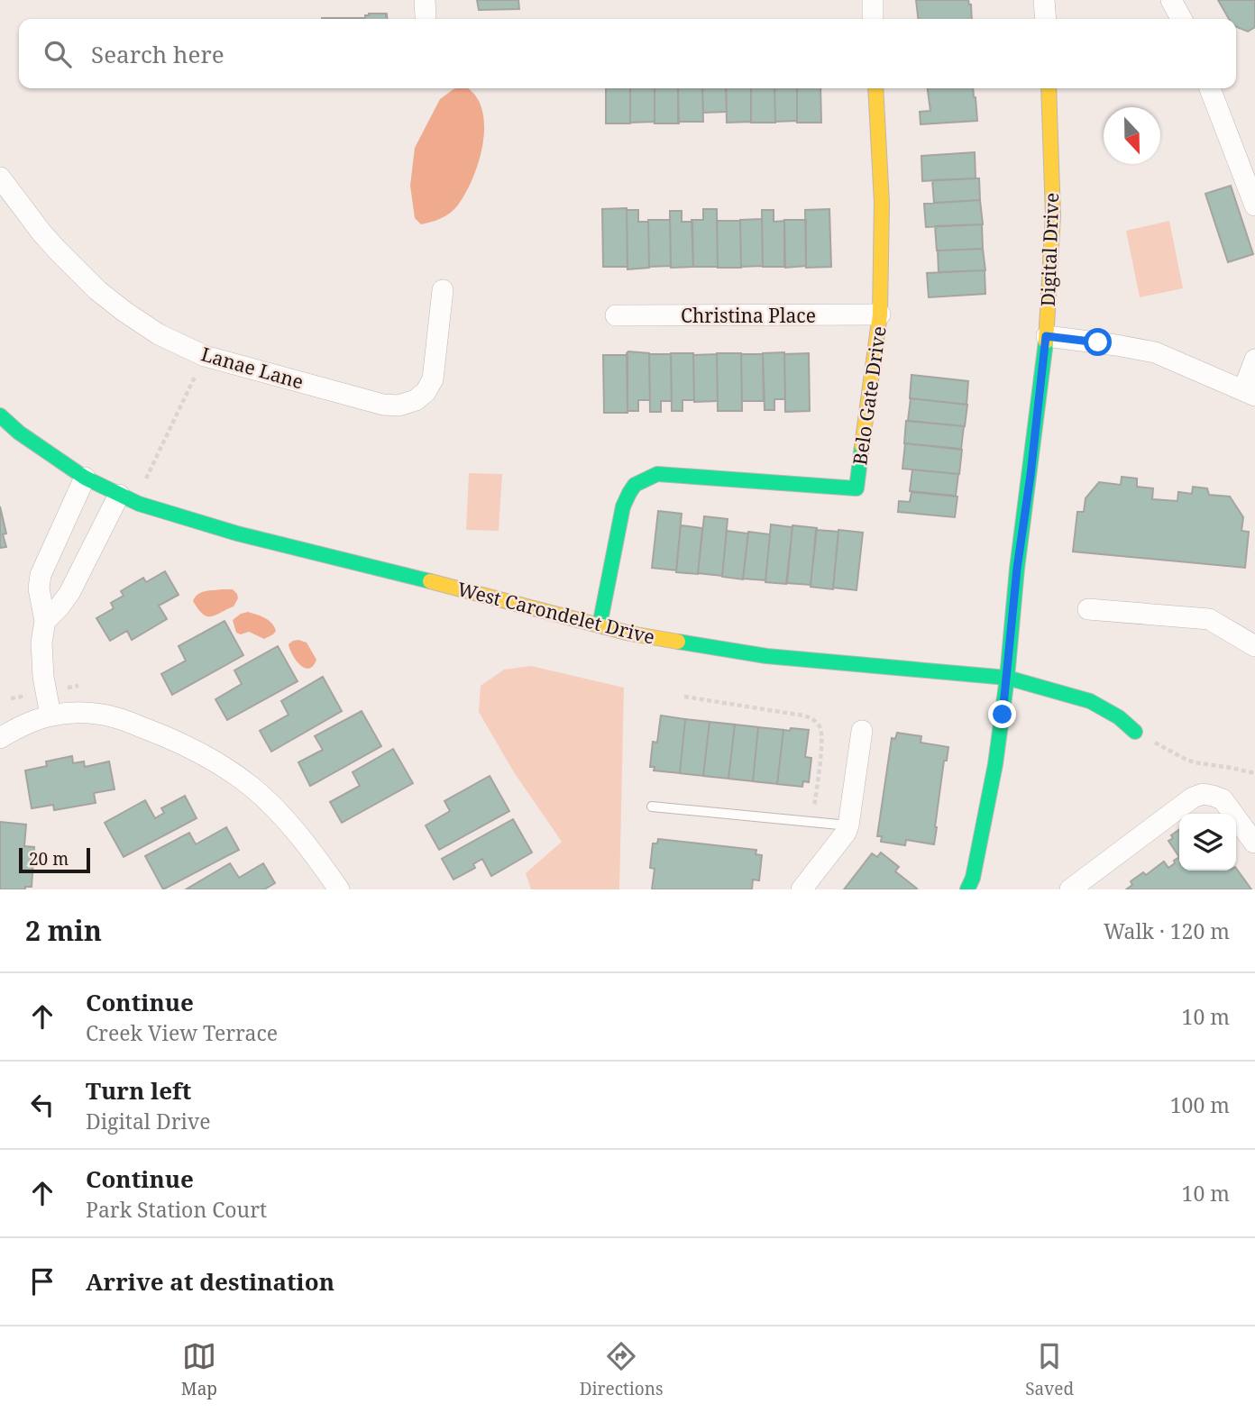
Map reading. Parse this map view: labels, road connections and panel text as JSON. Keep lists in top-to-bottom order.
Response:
{
  "streets": {
    "street": [
      "Digital Drive",
      "Christina Place",
      "Lanae Lane",
      "Belo Gate Drive",
      "West Carondelet Drive"
    ]
  },
  "crossings": [
    ["Digital Drive", "West Carondelet Drive"],
    ["Christina Place", "Belo Gate Drive"],
    ["Belo Gate Drive", "West Carondelet Drive"]
  ],
  "scale_bar": "20 m",
  "north": "bottom",
  "page": {
    "search": "Search here",
    "scale": "20 m",
    "heading": ["2 min", "Walk · 120 m"],
    "list": [
      ["Continue", "Creek View Terrace", "10 m"],
      ["Turn left", "Digital Drive", "100 m"],
      ["Continue", "Park Station Court", "10 m"],
      "Arrive at destination"
    ],
    "nav": ["Map", "Directions", "Saved"]
  }
}
